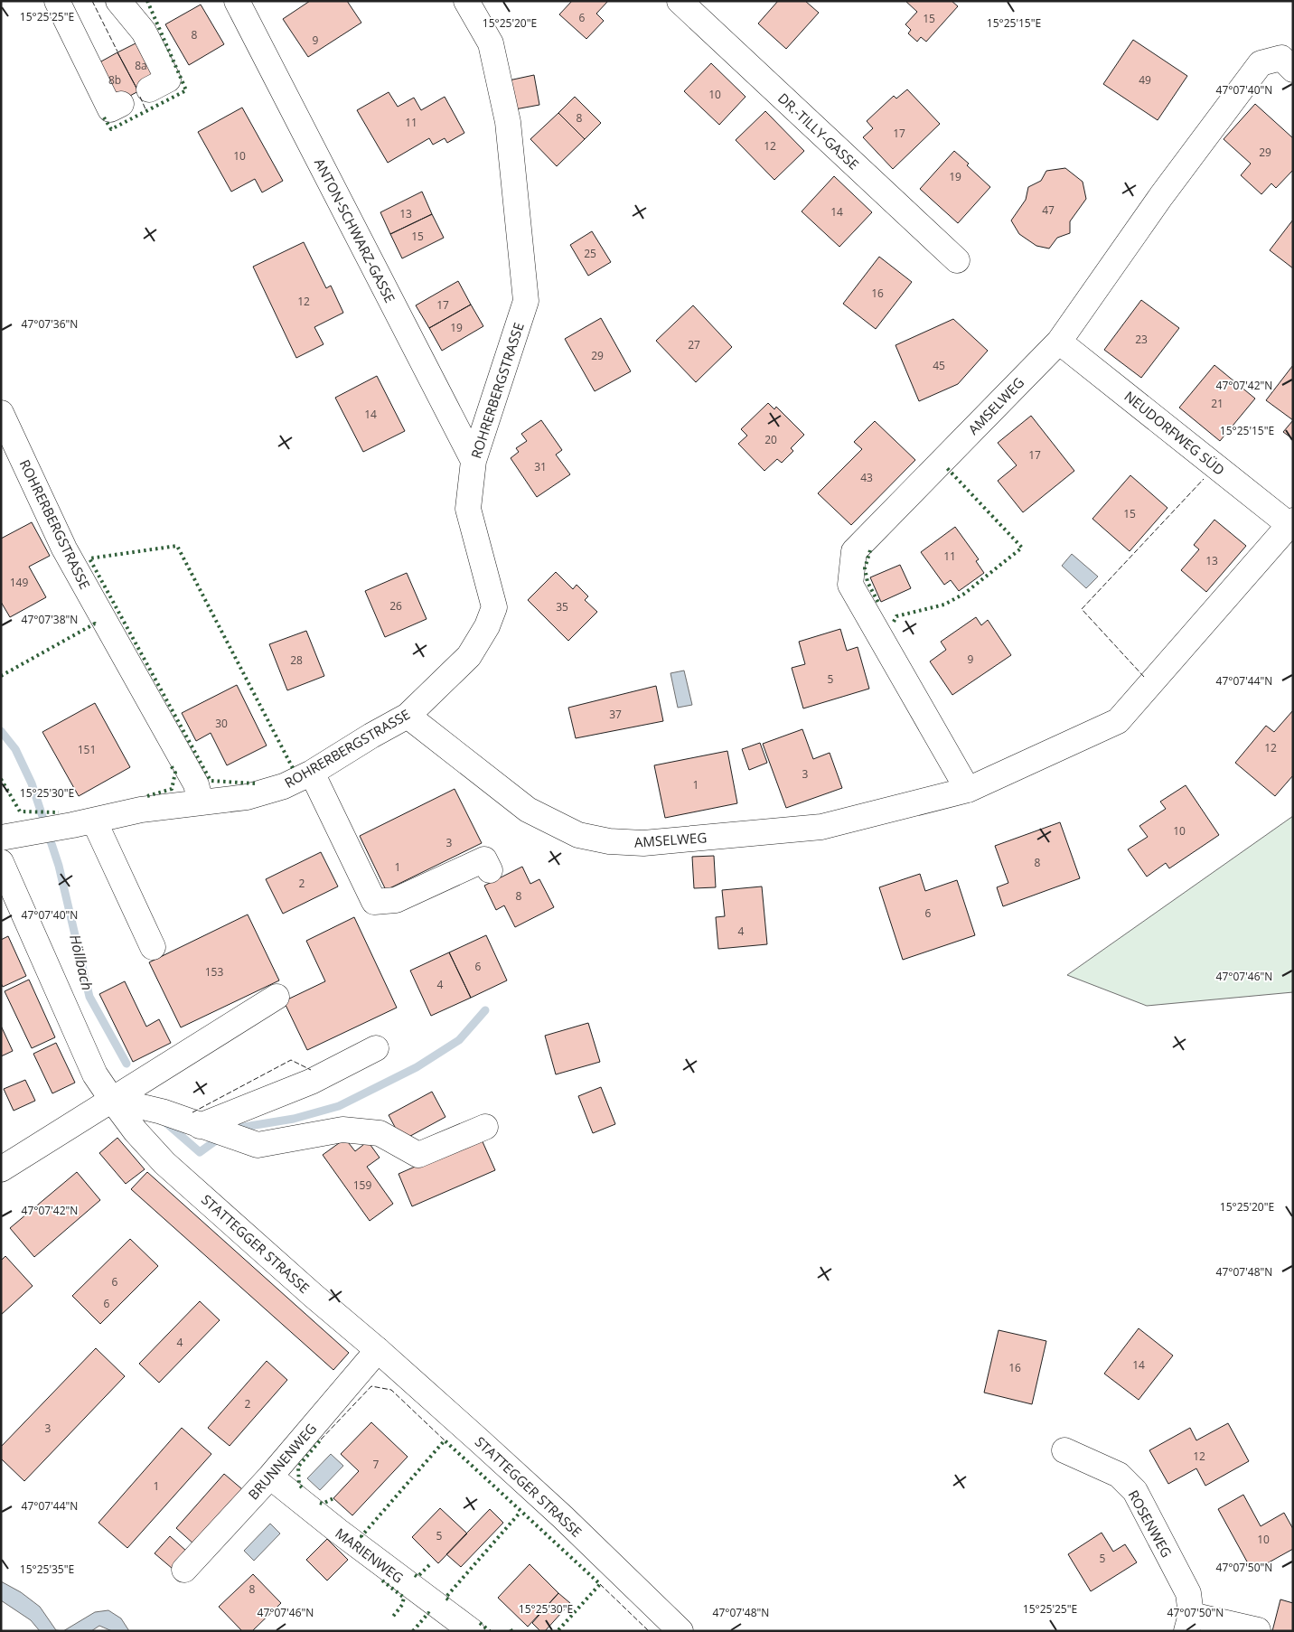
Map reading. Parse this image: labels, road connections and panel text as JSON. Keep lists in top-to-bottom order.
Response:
{
  "streets": {
    "street": [
      "DR.-TILLY-GASSE",
      "ANTON-SCHWARZ-GASSE",
      "ROHRERBERGSTRASSE",
      "AMSELWEG",
      "NEUDORFWEG SÜD",
      "STATTEGGER STRASSE",
      "BRUNNENWEG",
      "ROSENWEG",
      "MARIENWEG"
    ]
  },
  "crossings": [
    ["ANTON-SCHWARZ-GASSE", "ROHRERBERGSTRASSE"],
    ["ROHRERBERGSTRASSE", "AMSELWEG"],
    ["AMSELWEG", "NEUDORFWEG SÜD"],
    ["STATTEGGER STRASSE", "BRUNNENWEG"],
    ["BRUNNENWEG", "MARIENWEG"]
  ],
  "water": ["Höllbach"],
  "house_numbers": [
    "6",
    "15",
    "8",
    "9",
    "8a",
    "8b",
    "49",
    "10",
    "8",
    "11",
    "17",
    "12",
    "29",
    "10",
    "19",
    "47",
    "14",
    "13",
    "15",
    "25",
    "16",
    "12",
    "17",
    "19",
    "23",
    "27",
    "29",
    "45",
    "21",
    "14",
    "20",
    "17",
    "31",
    "43",
    "15",
    "11",
    "13",
    "149",
    "26",
    "35",
    "9",
    "28",
    "5",
    "37",
    "30",
    "12",
    "151",
    "3",
    "1",
    "10",
    "3",
    "8",
    "1",
    "2",
    "8",
    "6",
    "4",
    "6",
    "153",
    "4",
    "159",
    "6",
    "6",
    "4",
    "14",
    "16",
    "2",
    "3",
    "12",
    "7",
    "1",
    "5",
    "10",
    "5",
    "8"
  ],
  "coordinates": [
    "15°25'25\"E",
    "15°25'20\"E",
    "15°25'15\"E",
    "47°07'40\"N",
    "47°07'36\"N",
    "47°07'42\"N",
    "47°07'38\"N",
    "47°07'44\"N",
    "15°25'30\"E",
    "47°07'46\"N",
    "47°07'48\"N",
    "47°07'50\"N",
    "15°25'35\"E"
  ]
}
